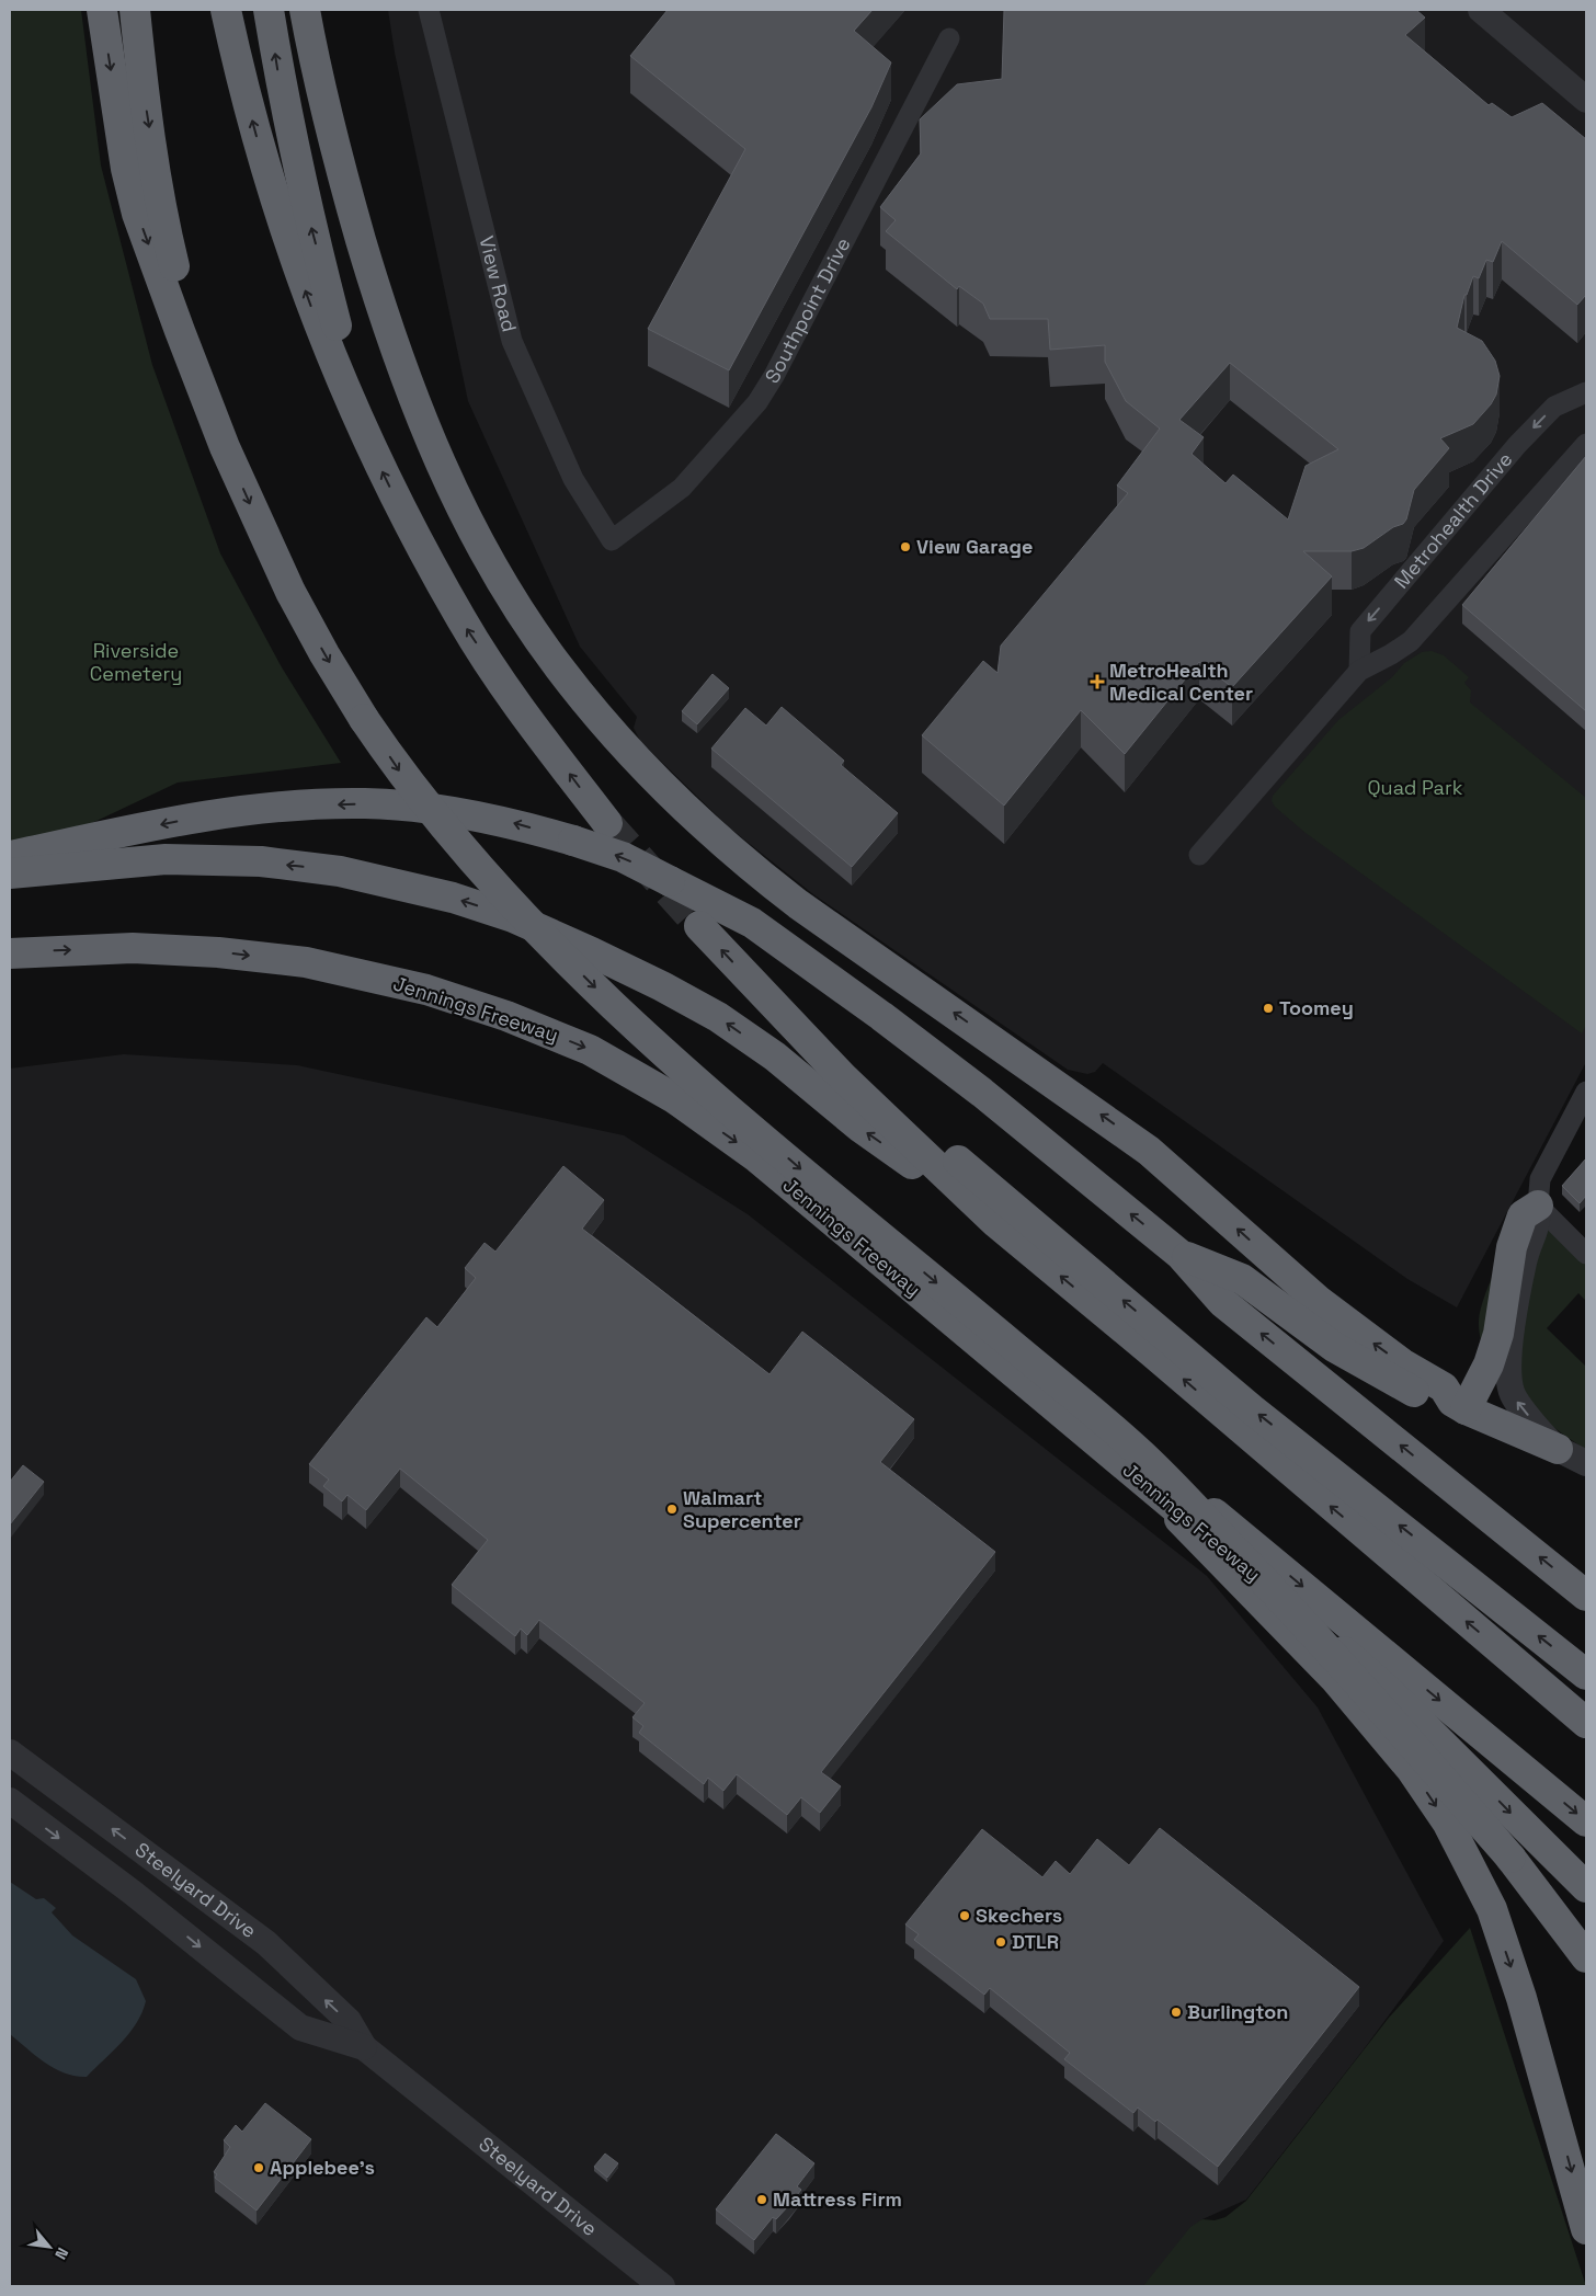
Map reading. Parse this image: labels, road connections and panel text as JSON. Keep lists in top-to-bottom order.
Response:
{
  "streets": {
    "highway": ["Jennings Freeway"],
    "street": [
      "View Road",
      "Southpoint Drive",
      "Metrohealth Drive",
      "Steelyard Drive"
    ]
  },
  "crossings": [
    ["View Road", "Southpoint Drive"]
  ],
  "parks": ["Riverside Cemetery", "Quad Park"],
  "places": {
    "other": [
      "View Garage",
      "Toomey",
      "Walmart Supercenter",
      "Skechers",
      "DTLR",
      "Burlington",
      "Applebee's",
      "Mattress Firm"
    ],
    "health": ["MetroHealth Medical Center"]
  },
  "north": "bottom right"
}
